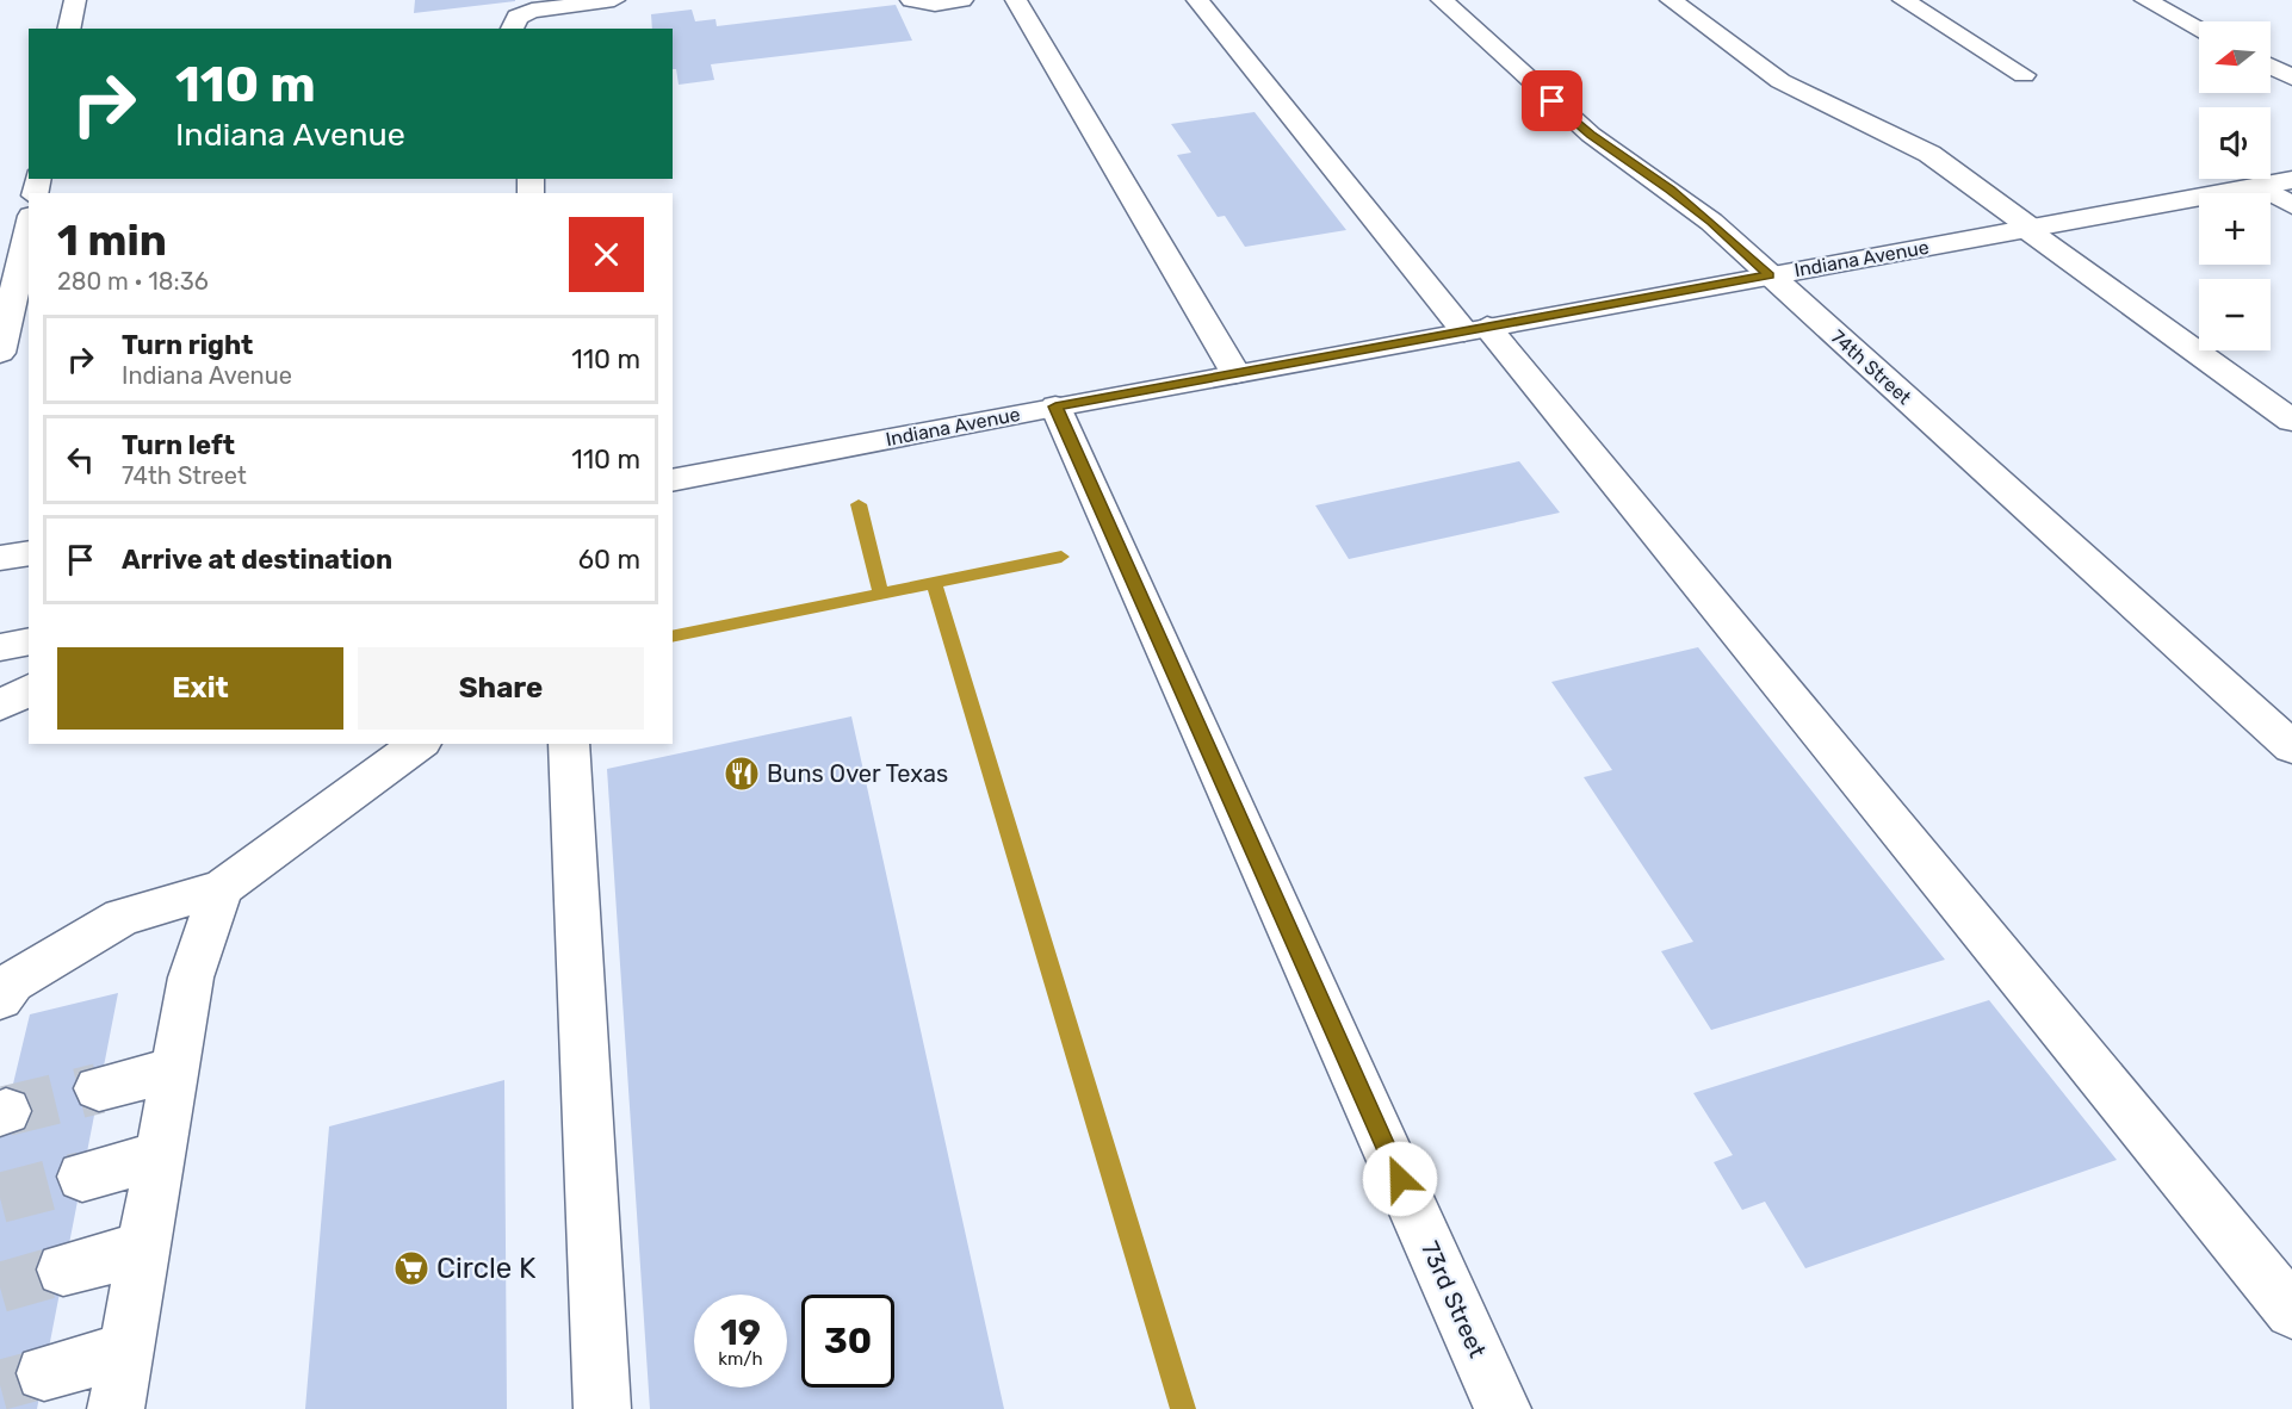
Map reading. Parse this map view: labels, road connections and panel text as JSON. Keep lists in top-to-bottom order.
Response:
{
  "streets": {
    "street": ["Indiana Avenue", "74th Street", "73rd Street"]
  },
  "crossings": [
    ["Indiana Avenue", "74th Street"],
    ["Indiana Avenue", "73rd Street"]
  ],
  "places": {
    "restaurant": ["Buns Over Texas"],
    "supermarket": ["Circle K"]
  },
  "north": "left",
  "page": {
    "map_buttons": ["+", "−"],
    "turn": ["110 m", "Indiana Avenue"],
    "heading": ["1 min", "280 m · 18:36"],
    "list": [
      {
        "name": "Turn right",
        "note": "Indiana Avenue",
        "value": "110 m"
      },
      {
        "name": "Turn left",
        "note": "74th Street",
        "value": "110 m"
      },
      {
        "name": "Arrive at destination",
        "value": "60 m"
      }
    ],
    "buttons": ["Exit", "Share"],
    "speed": "19 km/h",
    "limit": "30"
  }
}
